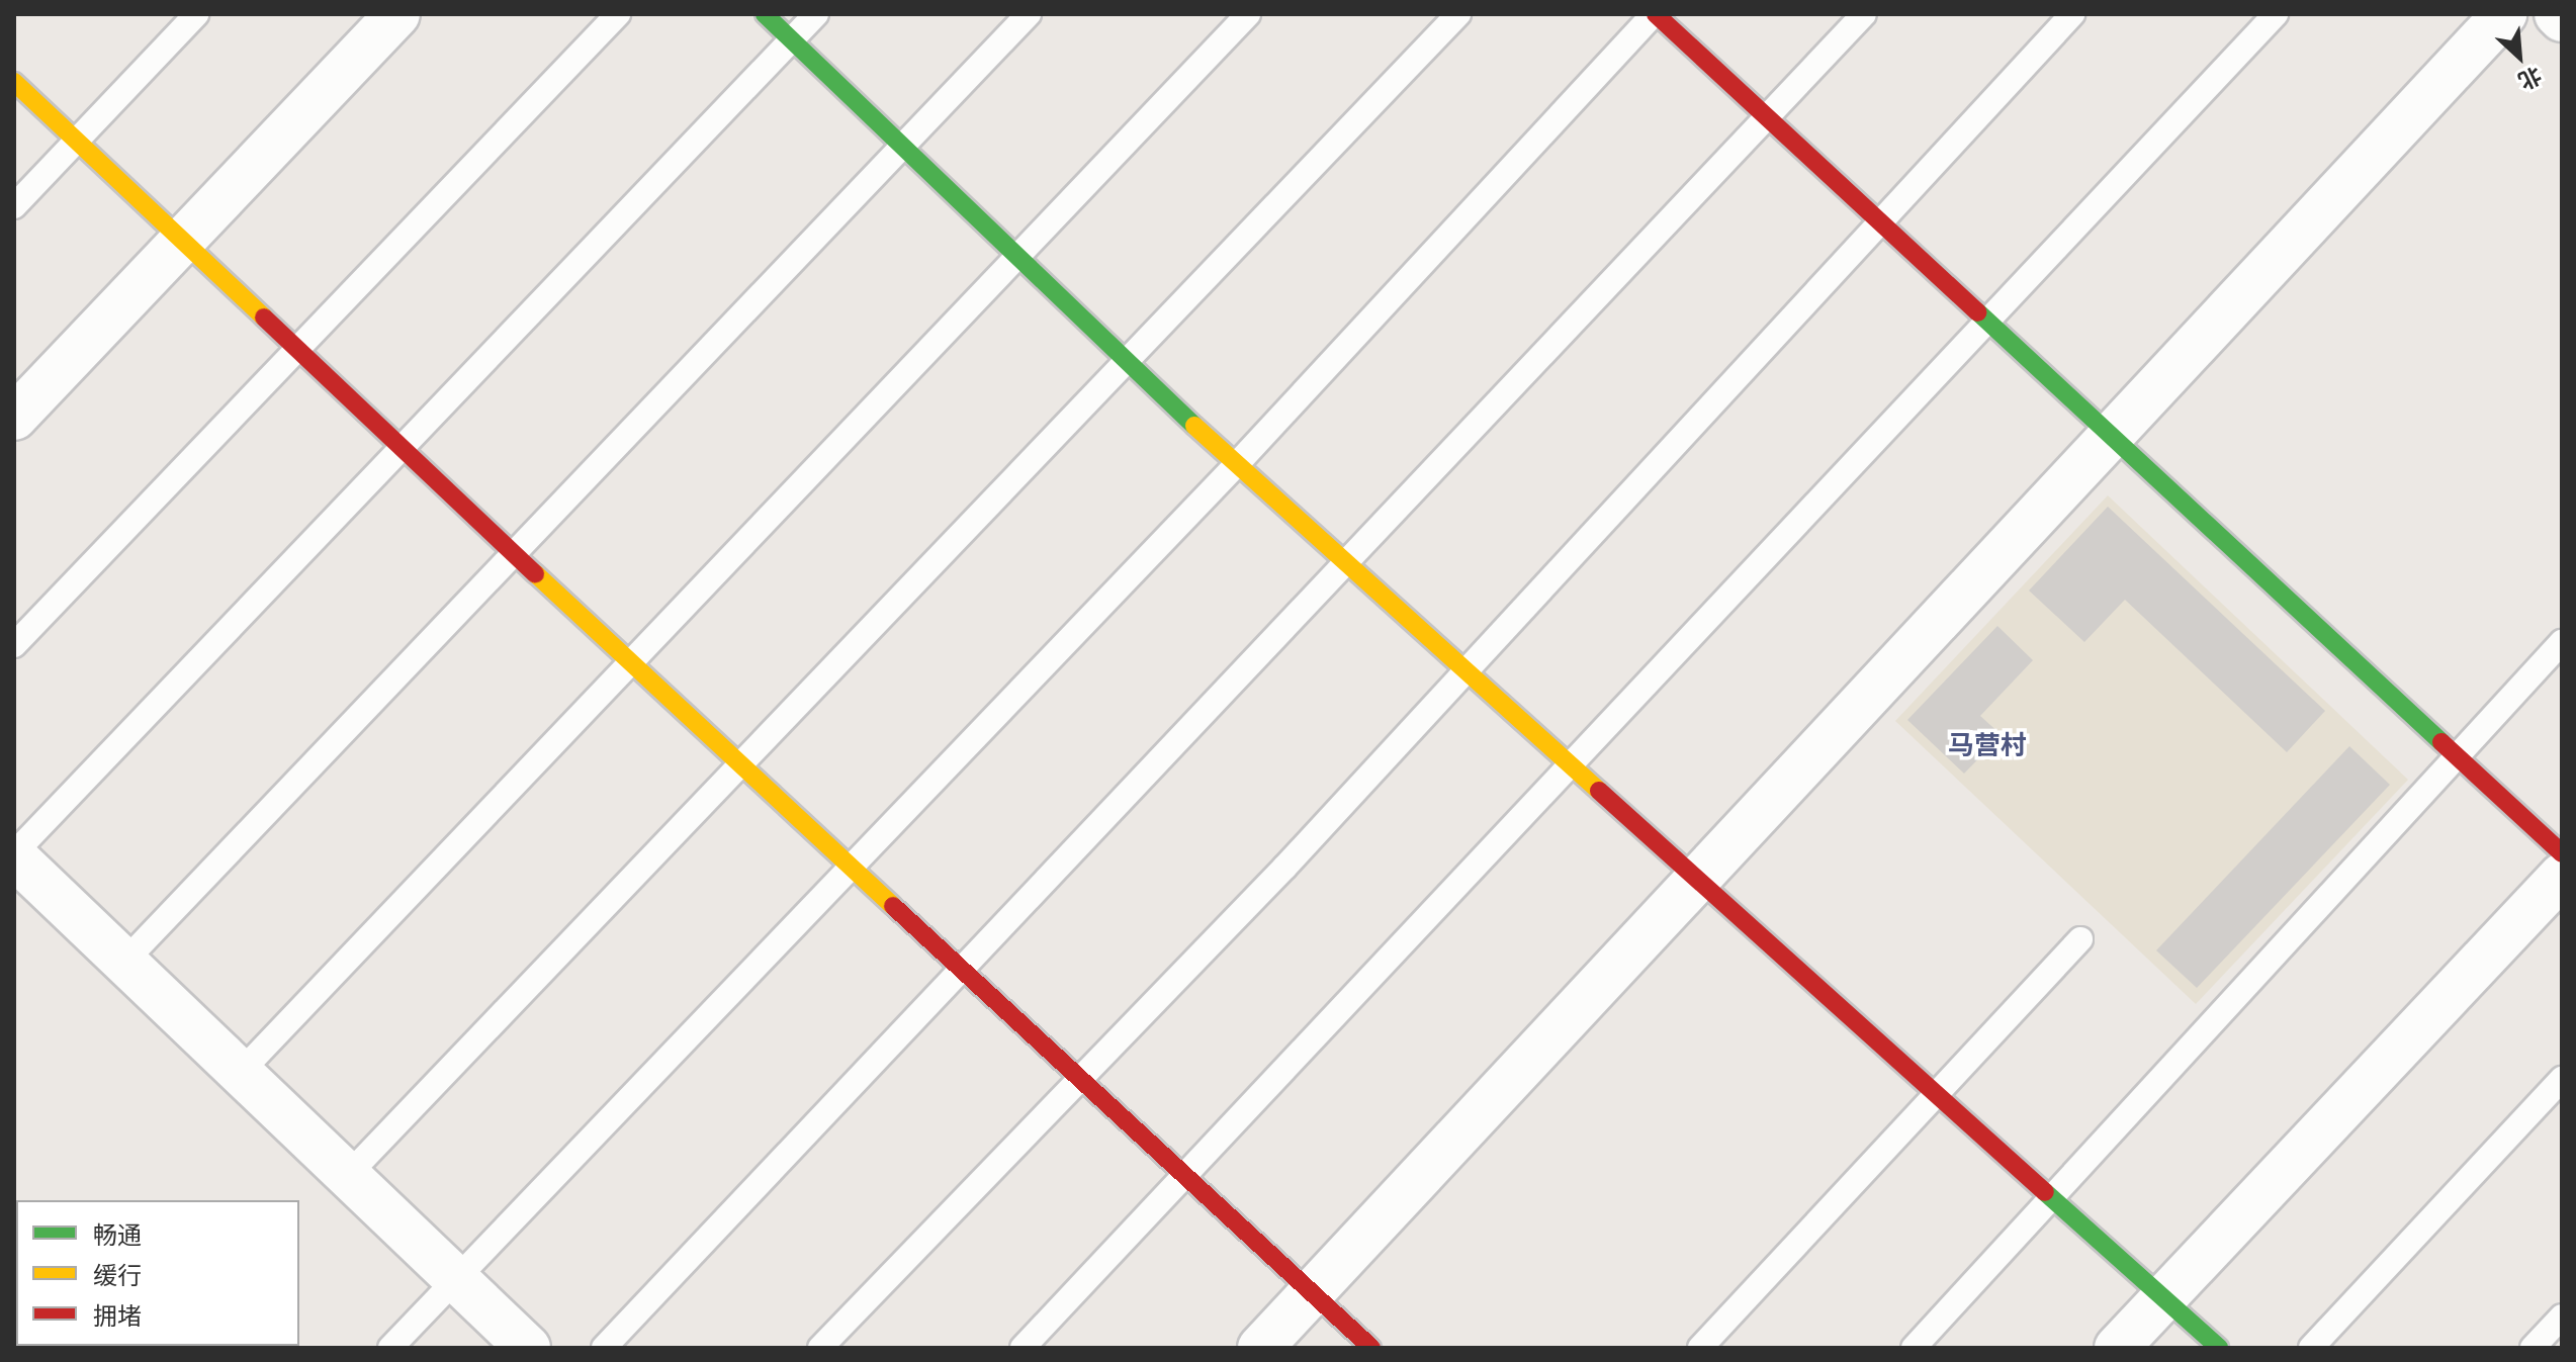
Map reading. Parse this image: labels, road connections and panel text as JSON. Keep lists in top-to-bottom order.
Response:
{
  "districts": ["马营村"],
  "legend": ["畅通", "缓行", "拥堵"],
  "north": "bottom right"
}
